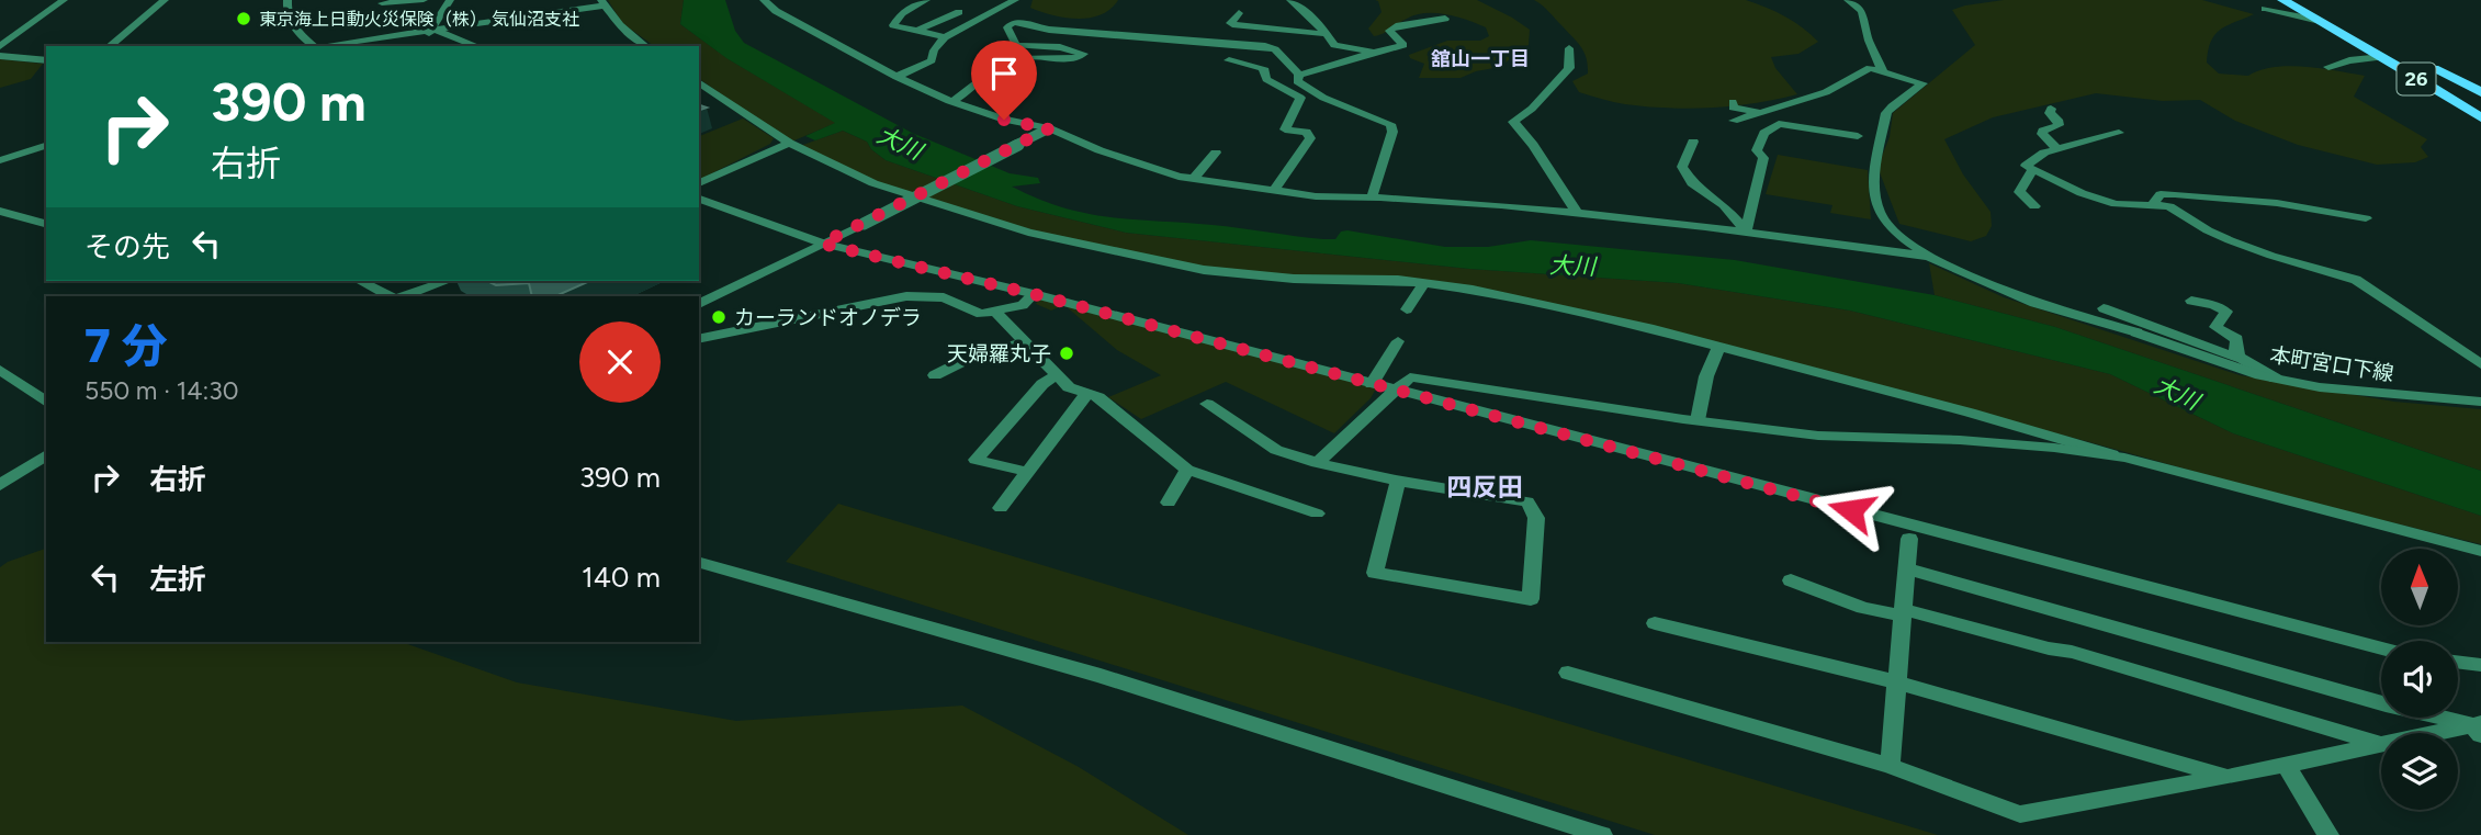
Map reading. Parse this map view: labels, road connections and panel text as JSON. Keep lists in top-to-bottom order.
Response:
{
  "streets": {
    "main road": ["26"],
    "street": ["本町宮口下線"]
  },
  "districts": ["舘山一丁目", "四反田"],
  "water": ["大川"],
  "places": ["東京海上日動火災保険（株） 気仙沼支社", "カーランドオノデラ", "天婦羅丸子"],
  "north": "top",
  "page": {
    "turn": ["390 m", "右折"],
    "then": "その先",
    "heading": ["7 分", "550 m · 14:30"],
    "list": [
      {
        "name": "右折",
        "value": "390 m"
      },
      {
        "name": "左折",
        "value": "140 m"
      }
    ]
  }
}
